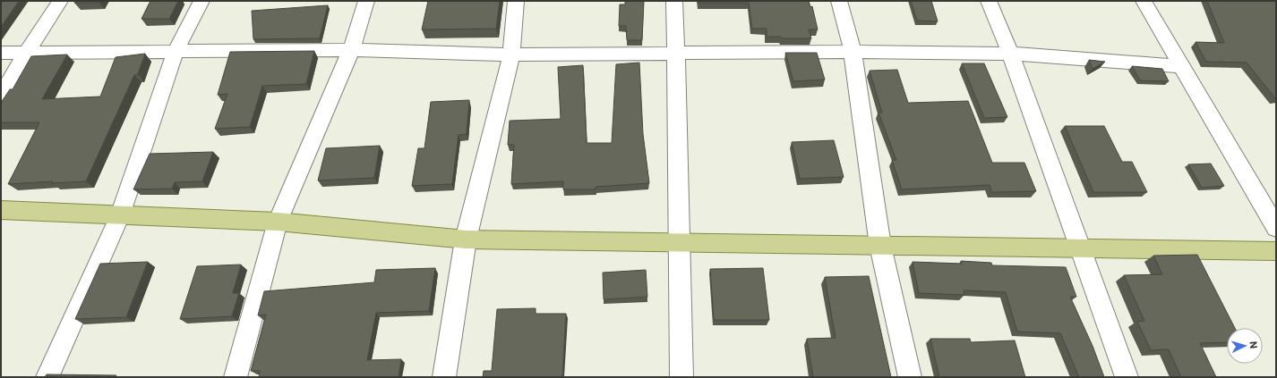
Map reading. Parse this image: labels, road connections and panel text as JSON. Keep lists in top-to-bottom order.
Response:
{
  "north": "right"
}
